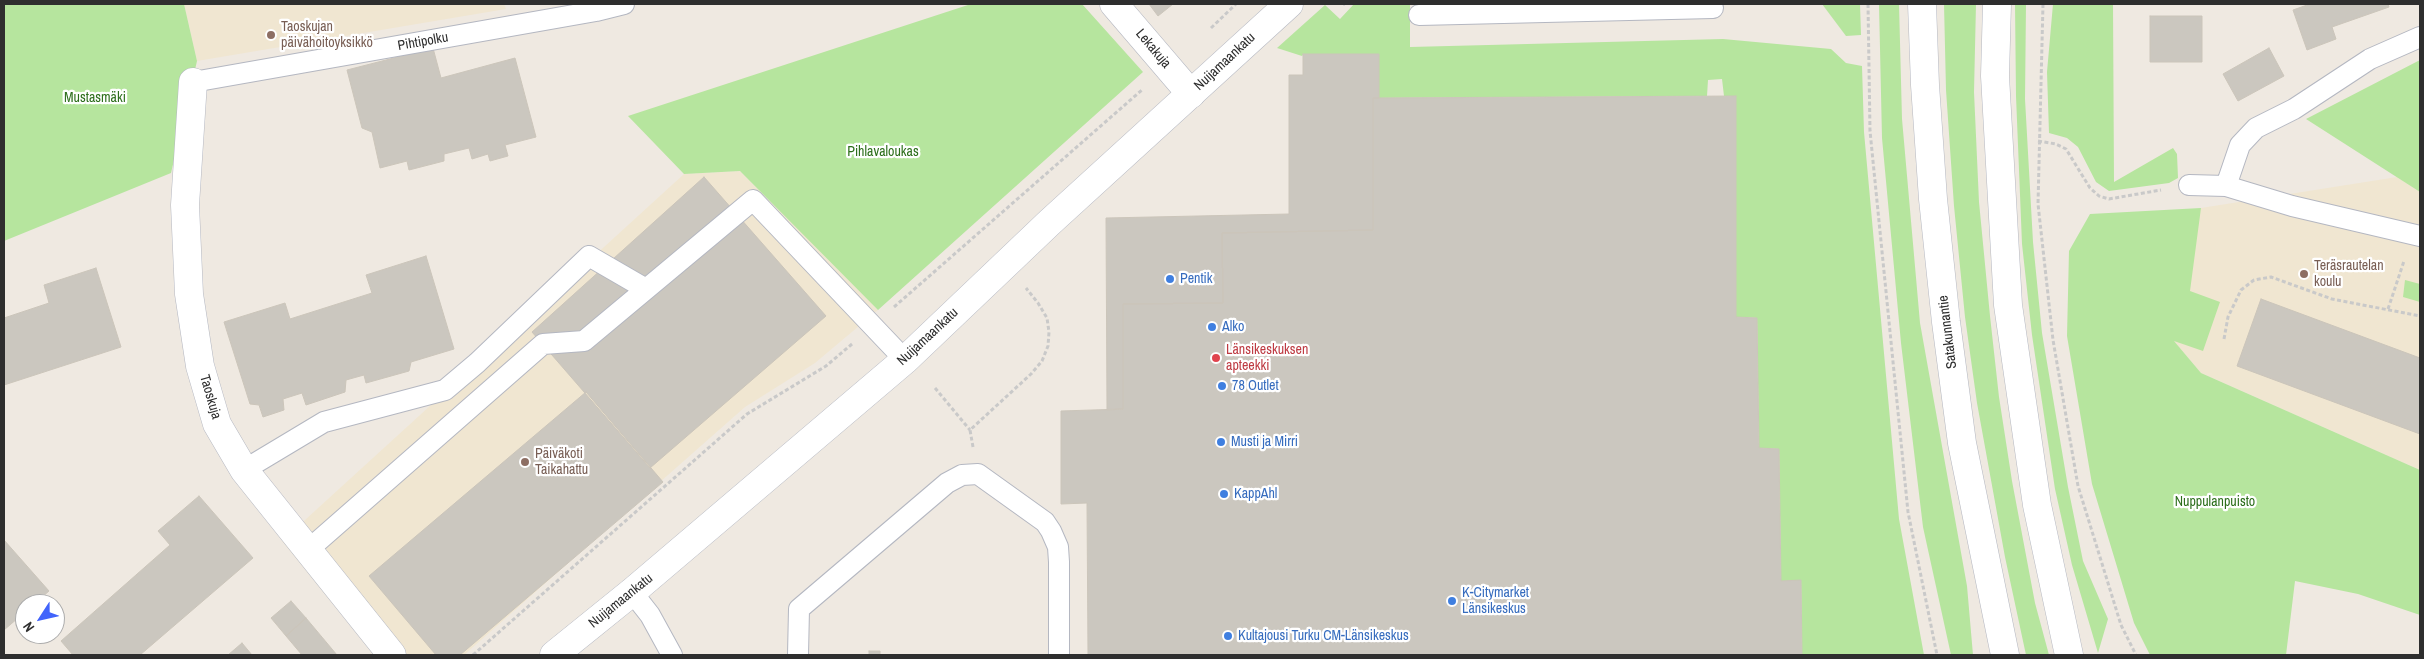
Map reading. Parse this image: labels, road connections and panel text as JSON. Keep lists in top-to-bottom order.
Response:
{
  "streets": {
    "main road": [
      "Lekakuja",
      "Nuijamaankatu",
      "Satakunnantie",
      "Taoskuja"
    ],
    "lane": ["Pihtipolku"]
  },
  "crossings": [
    ["Pihtipolku", "Taoskuja"],
    ["Lekakuja", "Nuijamaankatu"]
  ],
  "parks": ["Mustasmäki", "Pihlavaloukas", "Nuppulanpuisto"],
  "places": [
    "Taoskujan päivähoitoyksikkö",
    "Teräsrautelan koulu",
    "Pentik",
    "Alko",
    "Länsikeskuksen apteekki",
    "78 Outlet",
    "Musti ja Mirri",
    "Päiväkoti Taikahattu",
    "KappAhl",
    "K-Citymarket Länsikeskus",
    "Kultajousi Turku CM-Länsikeskus"
  ],
  "north": "bottom left"
}
